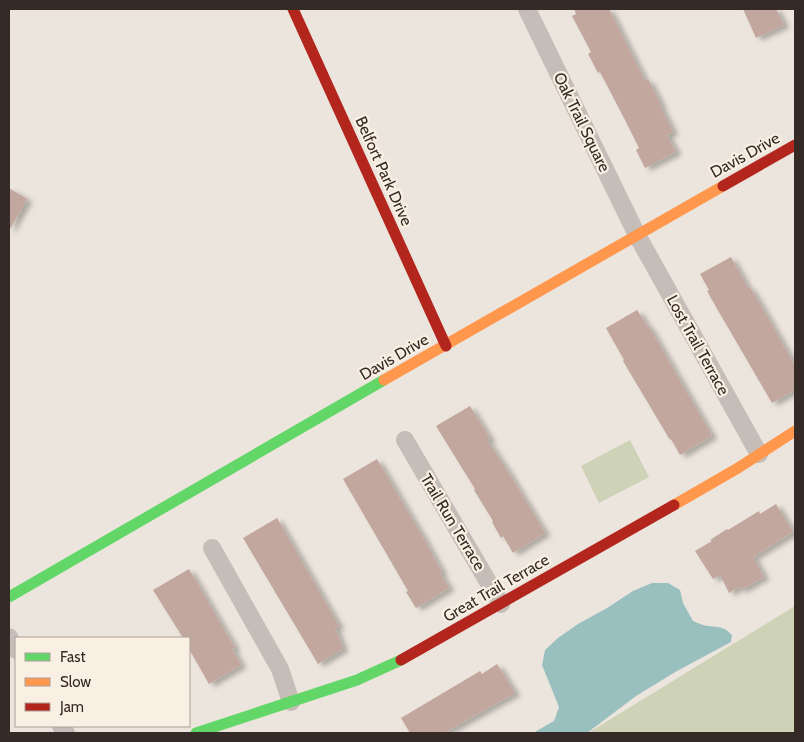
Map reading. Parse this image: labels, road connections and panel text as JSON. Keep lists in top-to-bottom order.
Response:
{
  "streets": {
    "street": [
      "Oak Trail Square",
      "Davis Drive",
      "Belfort Park Drive",
      "Lost Trail Terrace",
      "Trail Run Terrace",
      "Great Trail Terrace"
    ]
  },
  "crossings": [
    ["Oak Trail Square", "Davis Drive"],
    ["Oak Trail Square", "Lost Trail Terrace"],
    ["Davis Drive", "Belfort Park Drive"],
    ["Davis Drive", "Lost Trail Terrace"],
    ["Lost Trail Terrace", "Great Trail Terrace"],
    ["Trail Run Terrace", "Great Trail Terrace"]
  ],
  "legend": ["Fast", "Slow", "Jam"]
}
